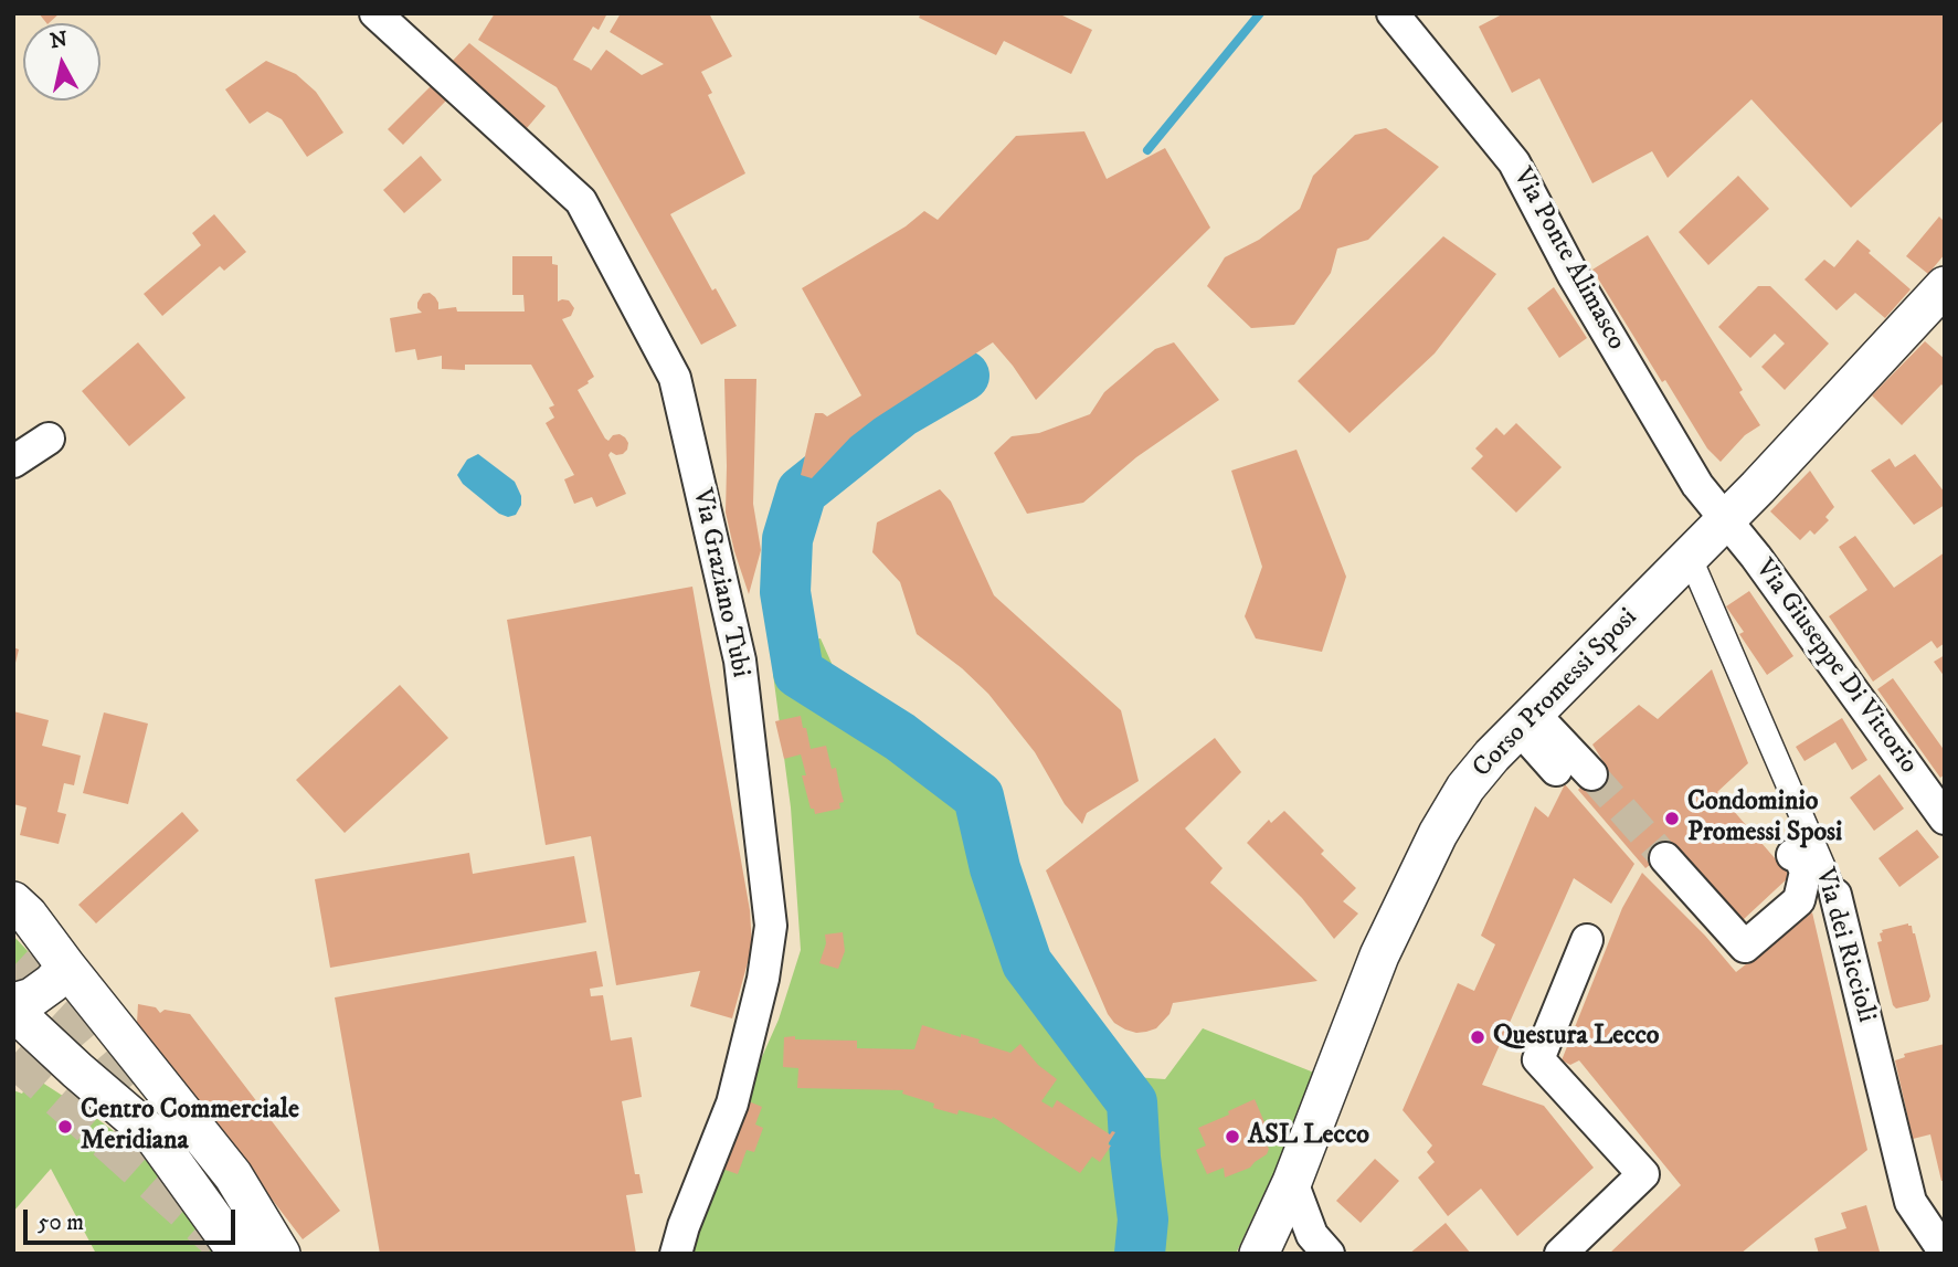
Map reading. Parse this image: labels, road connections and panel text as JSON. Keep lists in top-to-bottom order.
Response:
{
  "streets": {
    "street": [
      "Via Ponte Alimasco",
      "Via Graziano Tubi",
      "Via Giuseppe Di Vittorio",
      "Corso Promessi Sposi",
      "Via dei Riccioli"
    ]
  },
  "crossings": [
    ["Via Ponte Alimasco", "Via Giuseppe Di Vittorio"],
    ["Via Ponte Alimasco", "Corso Promessi Sposi"],
    ["Via Giuseppe Di Vittorio", "Corso Promessi Sposi"],
    ["Corso Promessi Sposi", "Via dei Riccioli"]
  ],
  "places": [
    "Condominio Promessi Sposi",
    "Questura Lecco",
    "Centro Commerciale Meridiana",
    "ASL Lecco"
  ],
  "scale_bar": "50 m",
  "north": "top"
}
